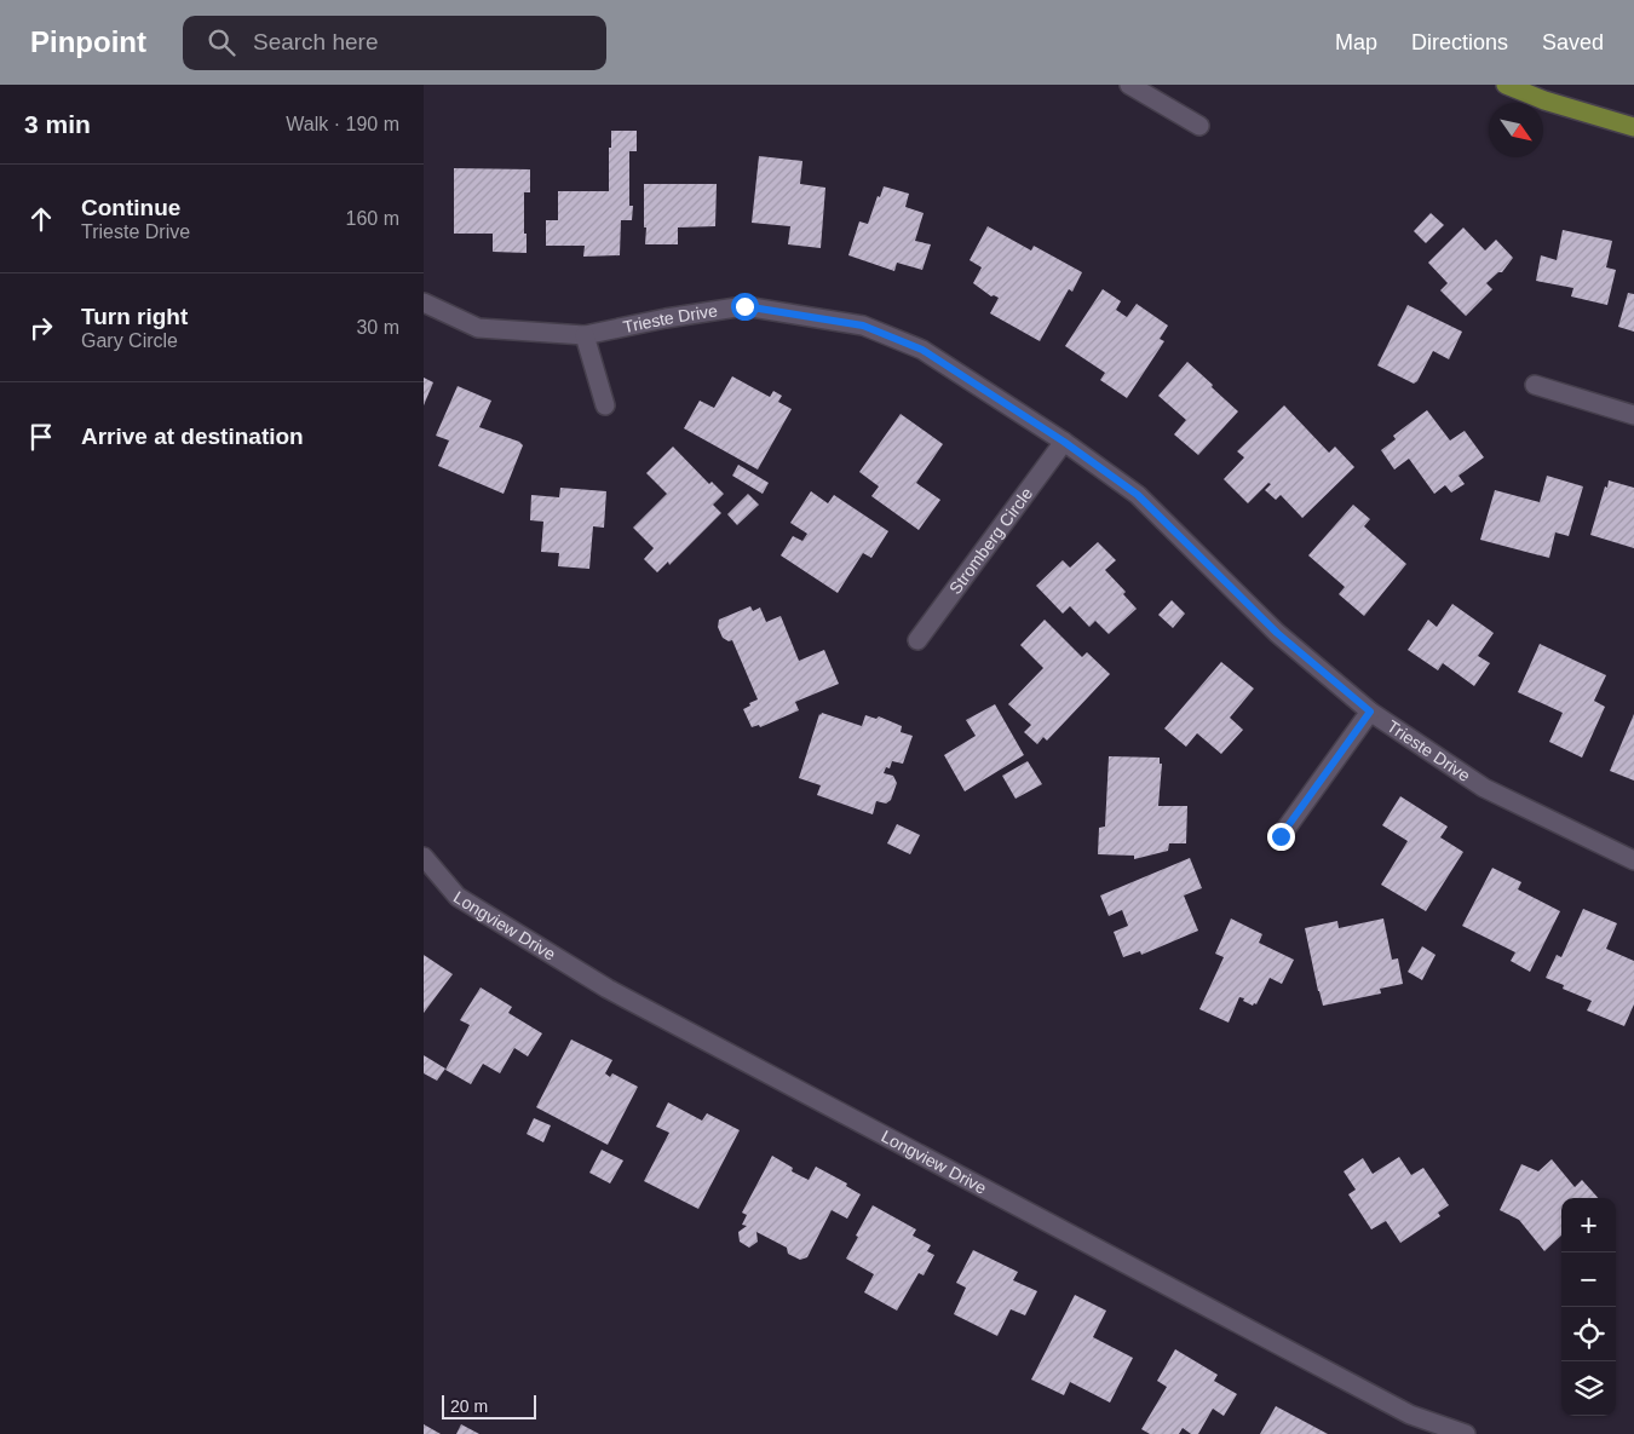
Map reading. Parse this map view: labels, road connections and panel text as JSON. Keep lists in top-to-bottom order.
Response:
{
  "streets": {
    "street": ["Trieste Drive", "Stromberg Circle", "Longview Drive"]
  },
  "crossings": [
    ["Trieste Drive", "Stromberg Circle"]
  ],
  "scale_bar": "20 m",
  "north": "bottom right",
  "page": {
    "header": "Pinpoint",
    "search": "Search here",
    "nav": ["Map", "Directions", "Saved"],
    "heading": ["3 min", "Walk · 190 m"],
    "list": [
      ["Continue", "Trieste Drive", "160 m"],
      ["Turn right", "Gary Circle", "30 m"],
      "Arrive at destination"
    ],
    "map_buttons": ["+", "−"],
    "scale": "20 m"
  }
}
